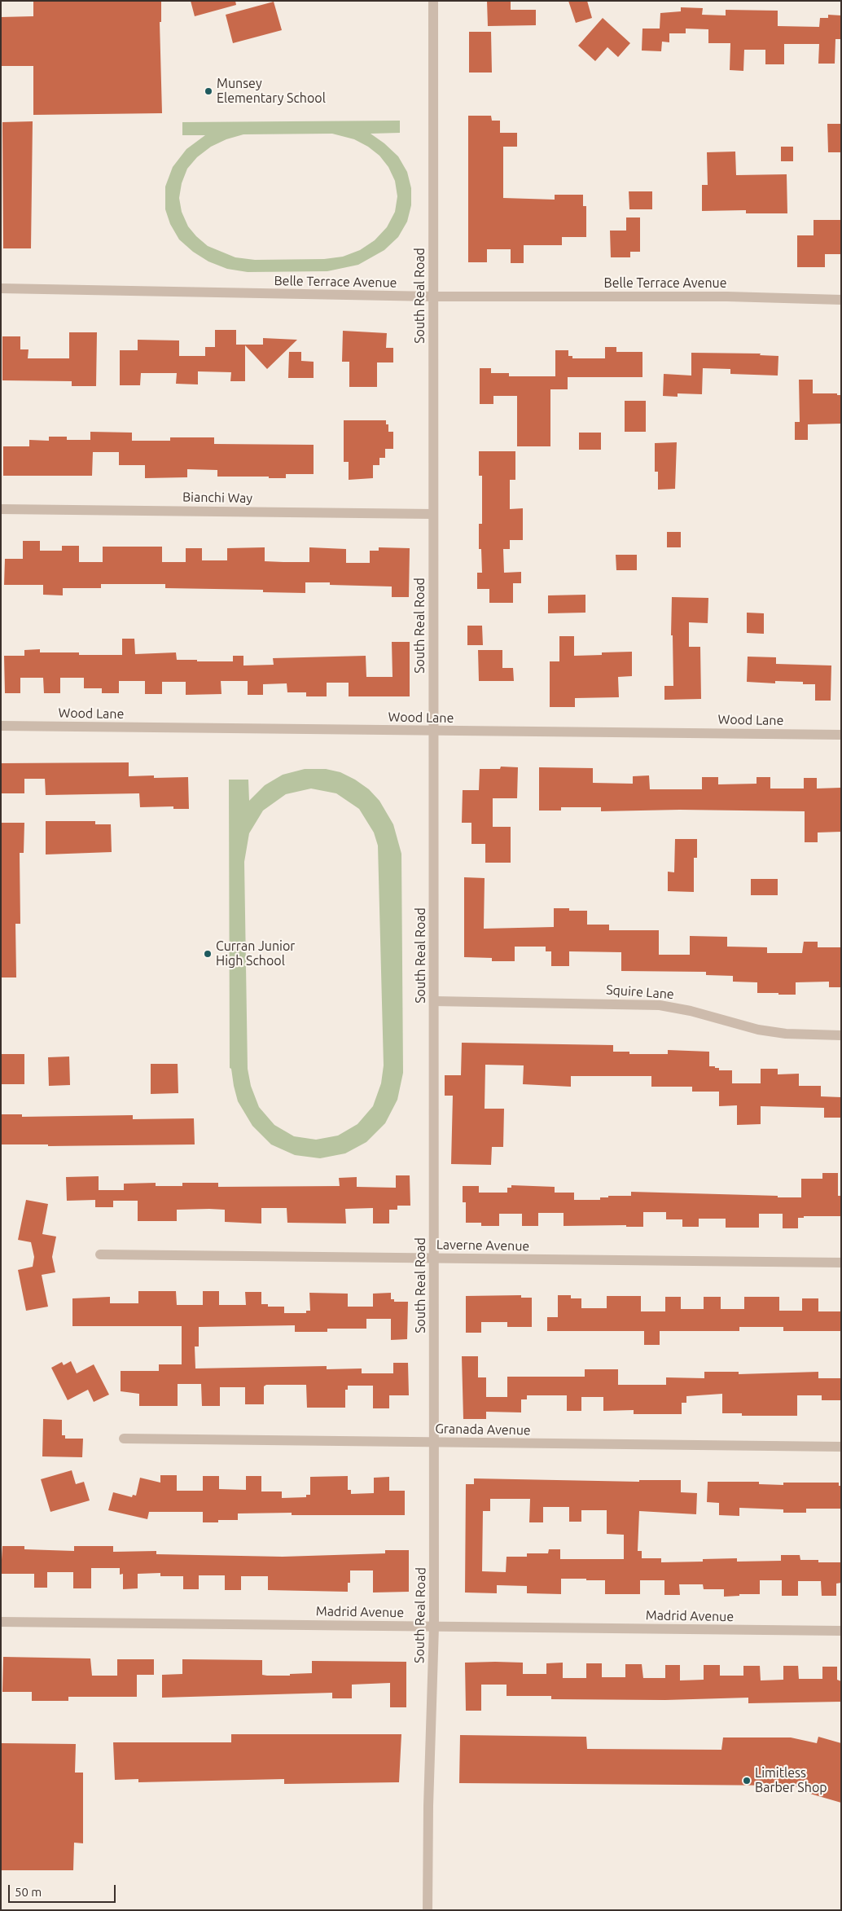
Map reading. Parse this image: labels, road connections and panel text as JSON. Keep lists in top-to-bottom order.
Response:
{
  "streets": {
    "street": [
      "Belle Terrace Avenue",
      "South Real Road",
      "Bianchi Way",
      "Wood Lane",
      "Squire Lane",
      "Laverne Avenue",
      "Granada Avenue",
      "Madrid Avenue"
    ]
  },
  "crossings": [
    ["Belle Terrace Avenue", "South Real Road"],
    ["South Real Road", "Bianchi Way"],
    ["South Real Road", "Wood Lane"],
    ["South Real Road", "Squire Lane"],
    ["South Real Road", "Laverne Avenue"],
    ["South Real Road", "Granada Avenue"],
    ["South Real Road", "Madrid Avenue"]
  ],
  "places": ["Munsey Elementary School", "Curran Junior High School", "Limitless Barber Shop"],
  "scale_bar": "50 m"
}
